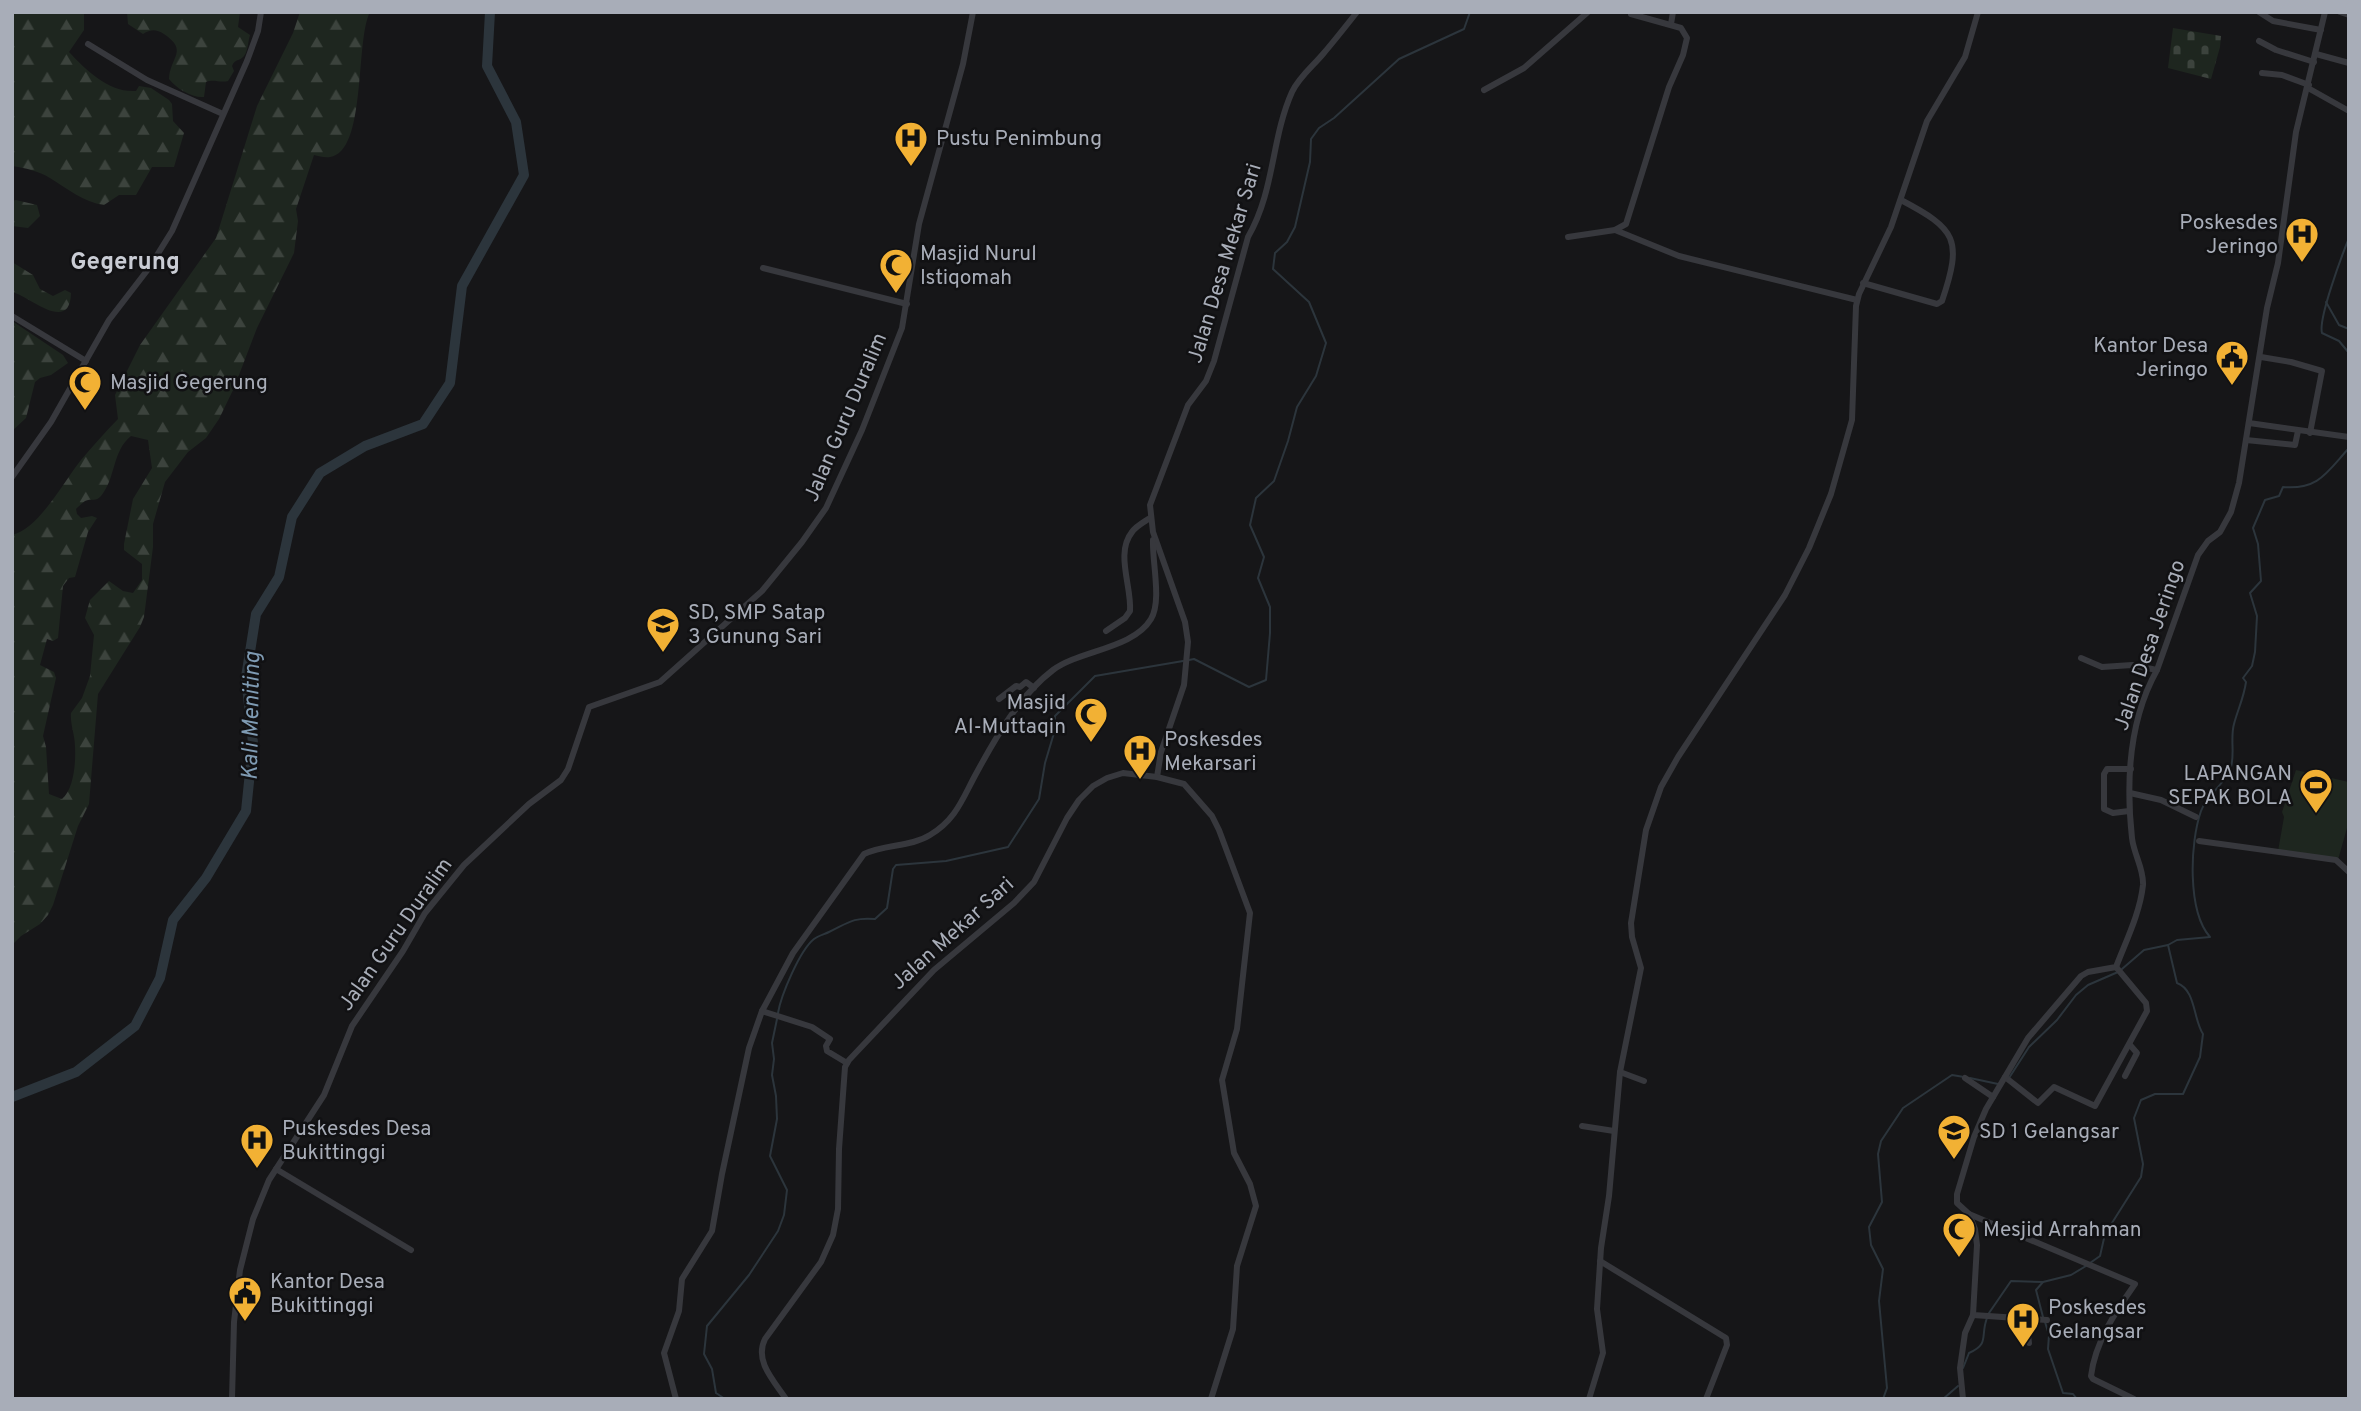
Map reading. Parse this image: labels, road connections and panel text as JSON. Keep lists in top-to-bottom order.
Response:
{
  "streets": {
    "street": [
      "Jalan Desa Mekar Sari",
      "Jalan Guru Duralim",
      "Jalan Desa Jeringo",
      "Jalan Mekar Sari"
    ]
  },
  "crossings": [
    ["Jalan Desa Mekar Sari", "Jalan Mekar Sari"]
  ],
  "districts": ["Gegerung"],
  "water": ["Kali Meniting"],
  "places": {
    "hospital": [
      "Pustu Penimbung",
      "Poskesdes Jeringo",
      "Poskesdes Mekarsari",
      "Puskesdes Desa Bukittinggi",
      "Poskesdes Gelangsar"
    ],
    "mosque": [
      "Masjid Nurul Istiqomah",
      "Masjid Gegerung",
      "Masjid Al-Muttaqin",
      "Mesjid Arrahman"
    ],
    "public building": ["Kantor Desa Jeringo", "Kantor Desa Bukittinggi"],
    "school or university": ["SD, SMP Satap 3 Gunung Sari", "SD 1 Gelangsar"],
    "sports": ["LAPANGAN SEPAK BOLA"]
  }
}
